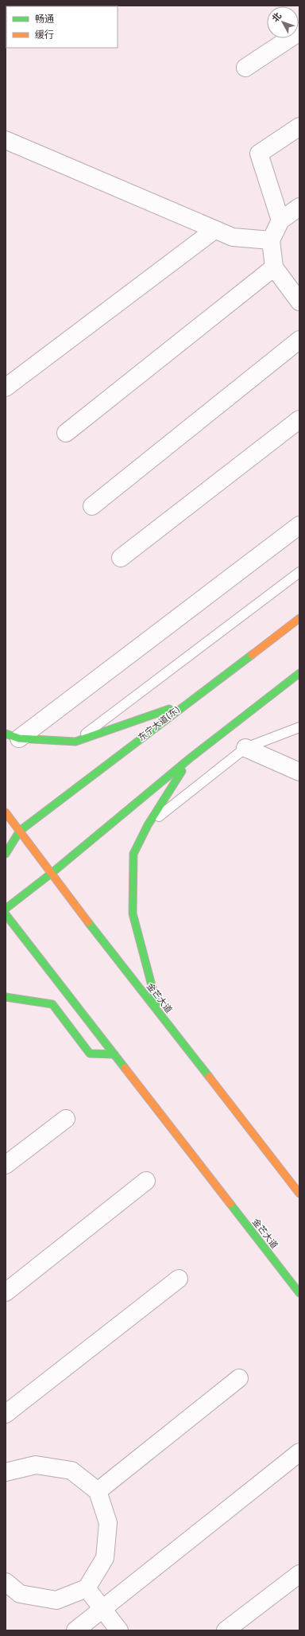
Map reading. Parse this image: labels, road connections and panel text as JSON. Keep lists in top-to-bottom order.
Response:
{
  "streets": {
    "main road": ["东宁大道(东)", "金芒大道"]
  },
  "crossings": [
    ["东宁大道(东)", "金芒大道"]
  ],
  "legend": ["畅通", "缓行"],
  "north": "top left"
}
